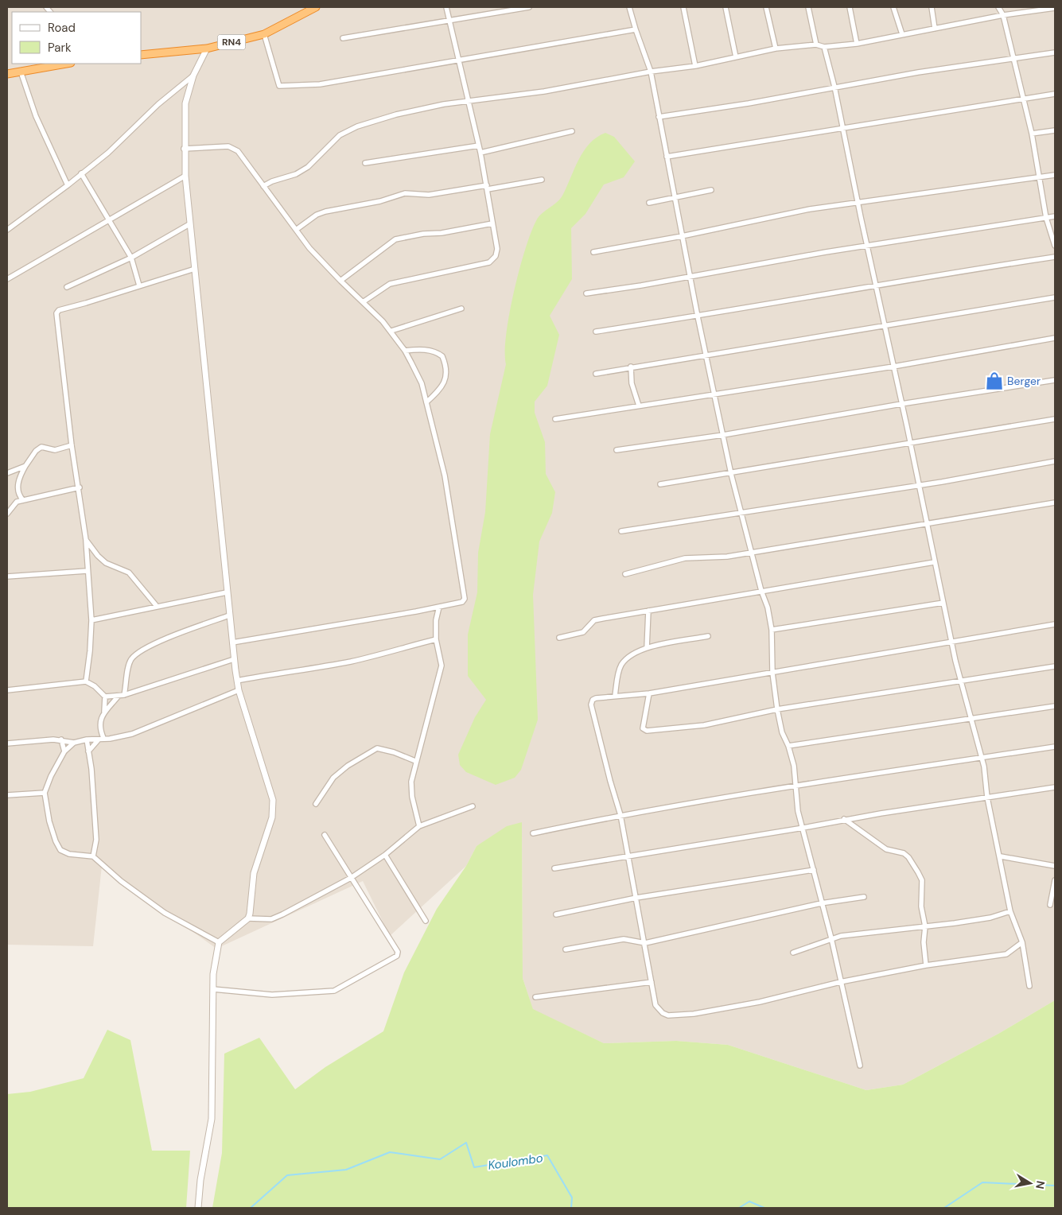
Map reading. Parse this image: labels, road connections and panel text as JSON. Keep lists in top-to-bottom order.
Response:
{
  "streets": {
    "highway": ["RN4"]
  },
  "water": ["Koulombo"],
  "places": {
    "shop": ["Berger"]
  },
  "legend": ["Road", "Park"],
  "north": "right"
}
